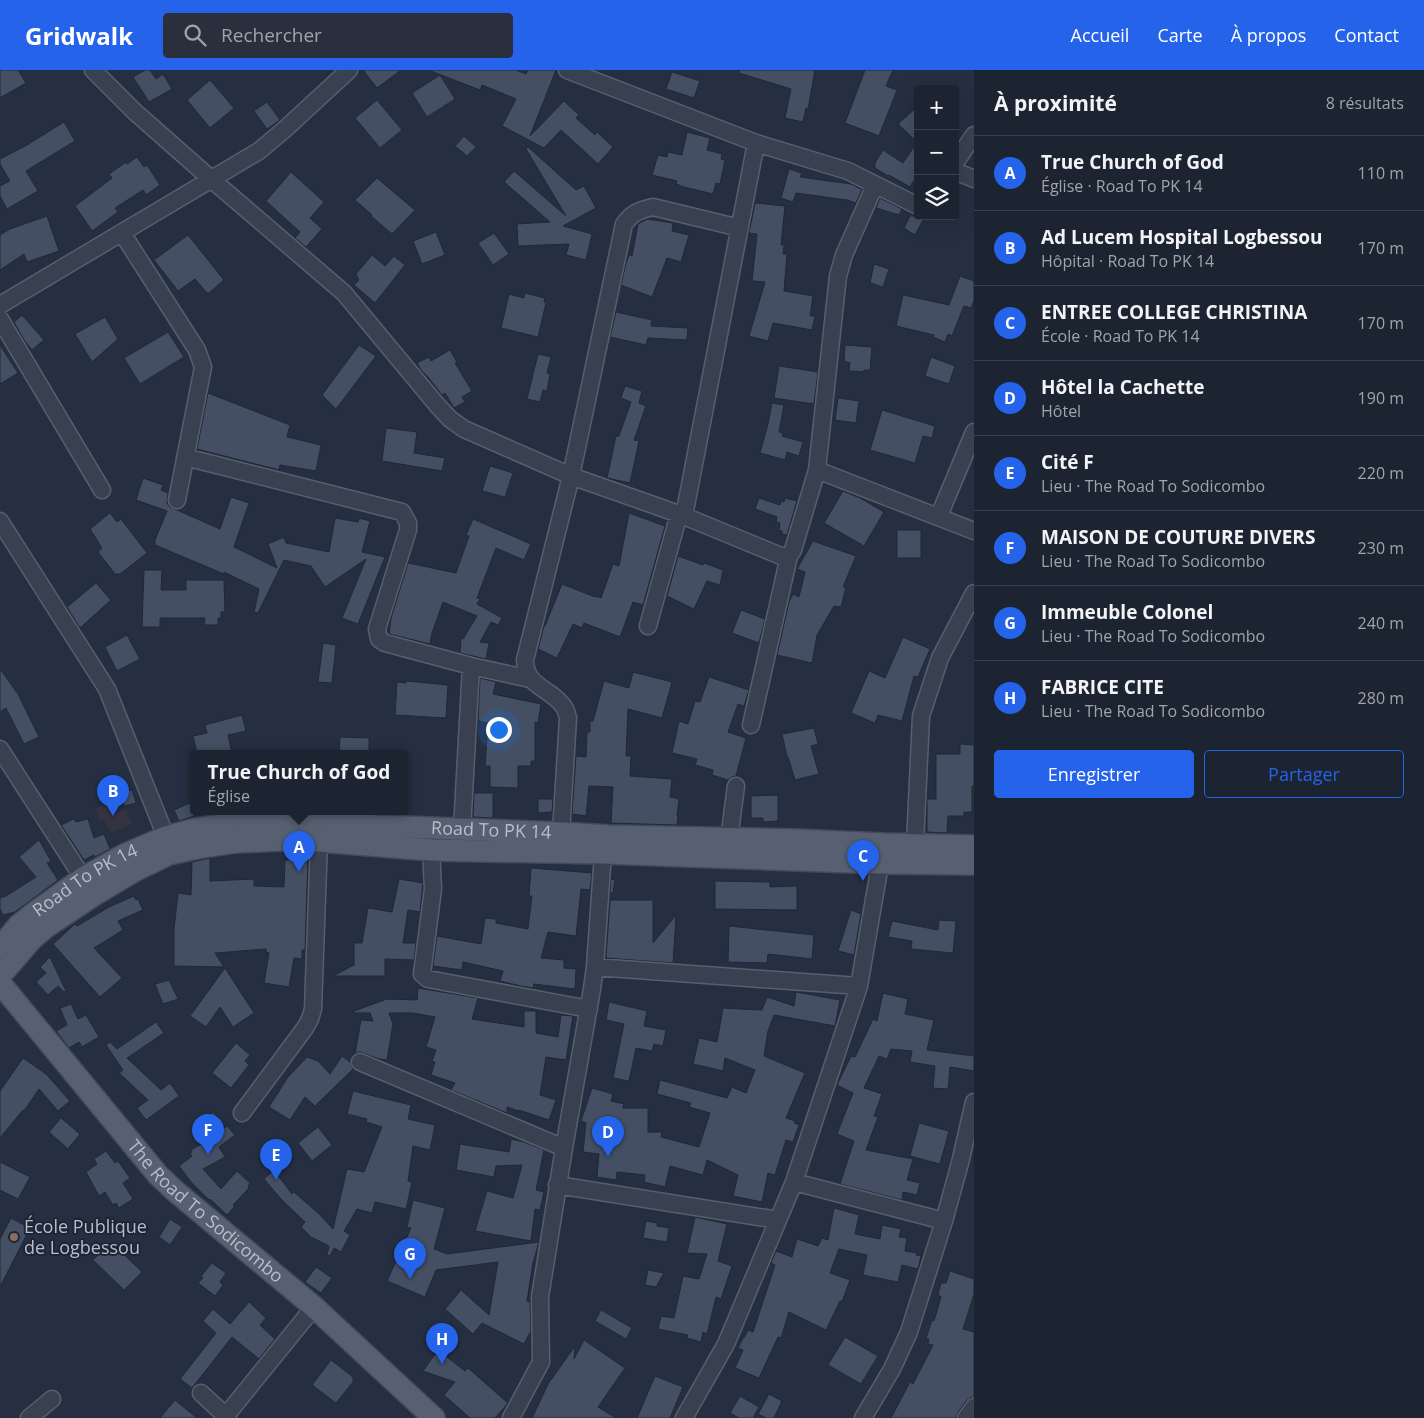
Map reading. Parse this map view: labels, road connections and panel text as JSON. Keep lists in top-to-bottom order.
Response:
{
  "streets": {
    "main road": ["Road To PK 14", "The Road To Sodicombo"]
  },
  "places": ["École Publique de Logbessou"],
  "page": {
    "header": "Gridwalk",
    "search": "Rechercher",
    "nav": [
      "Accueil",
      "Carte",
      "À propos",
      "Contact"
    ],
    "heading": ["À proximité", "8 résultats"],
    "map_buttons": ["+", "−"],
    "list": [
      {
        "mark": "A",
        "name": "True Church of God",
        "note": "Église · Road To PK 14",
        "value": "110 m"
      },
      {
        "mark": "B",
        "name": "Ad Lucem Hospital Logbessou",
        "note": "Hôpital · Road To PK 14",
        "value": "170 m"
      },
      {
        "mark": "C",
        "name": "ENTREE COLLEGE CHRISTINA",
        "note": "École · Road To PK 14",
        "value": "170 m"
      },
      {
        "mark": "D",
        "name": "Hôtel la Cachette",
        "note": "Hôtel",
        "value": "190 m"
      },
      {
        "mark": "E",
        "name": "Cité F",
        "note": "Lieu · The Road To Sodicombo",
        "value": "220 m"
      },
      {
        "mark": "F",
        "name": "MAISON DE COUTURE DIVERS",
        "note": "Lieu · The Road To Sodicombo",
        "value": "230 m"
      },
      {
        "mark": "G",
        "name": "Immeuble Colonel",
        "note": "Lieu · The Road To Sodicombo",
        "value": "240 m"
      },
      {
        "mark": "H",
        "name": "FABRICE CITE",
        "note": "Lieu · The Road To Sodicombo",
        "value": "280 m"
      }
    ],
    "buttons": ["Enregistrer", "Partager"],
    "popup": ["True Church of God", "Église"],
    "pins": [
      "B",
      "A",
      "C",
      "F",
      "D",
      "E",
      "G",
      "H"
    ]
  }
}
